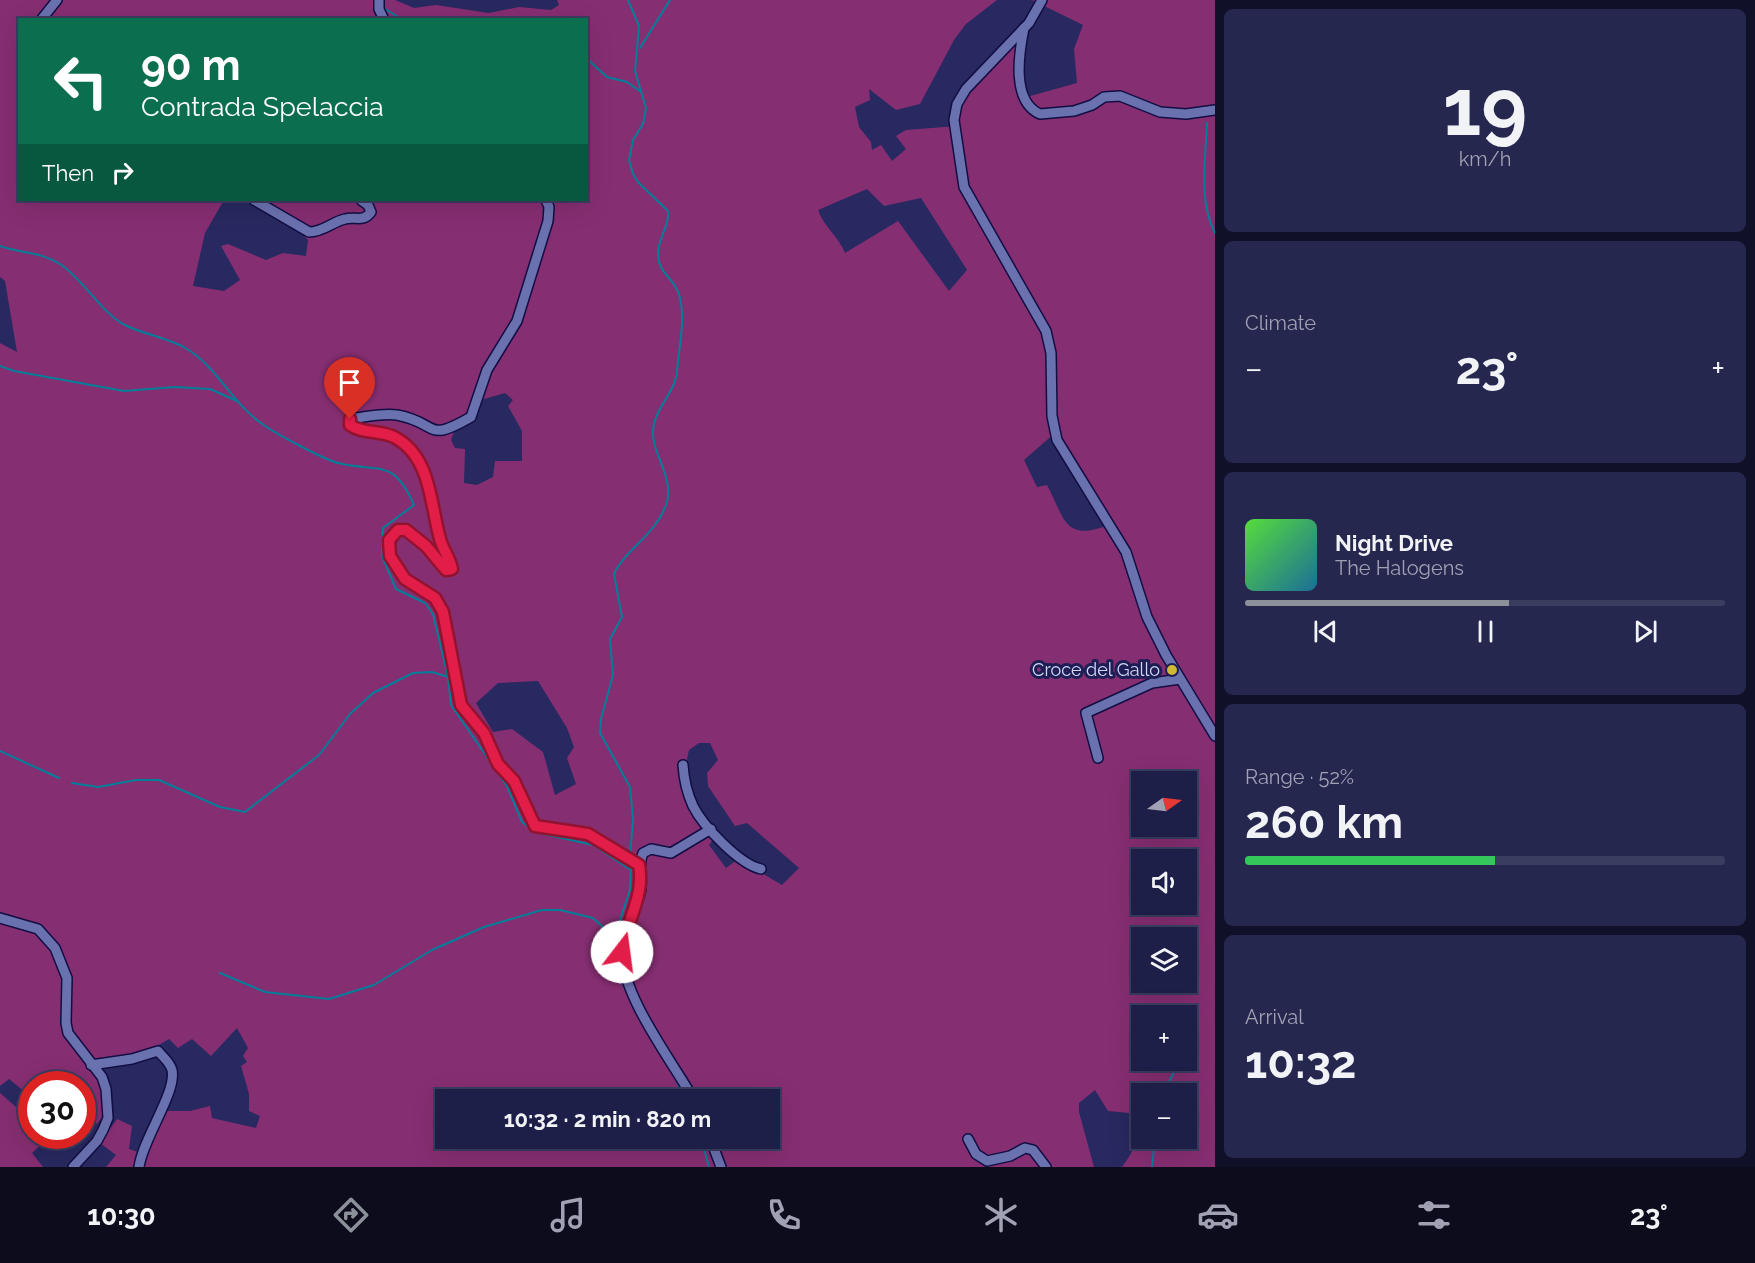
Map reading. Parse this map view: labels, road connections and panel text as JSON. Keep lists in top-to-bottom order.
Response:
{
  "places": ["Croce del Gallo"],
  "north": "right",
  "page": {
    "tile": [
      ["19", "km/h"],
      "Climate",
      ["Range · 52%", "260 km"],
      ["Arrival", "10:32"]
    ],
    "turn": ["90 m", "Contrada Spelaccia"],
    "then": "Then",
    "heat": ["−", "23°", "+"],
    "song": ["Night Drive", "The Halogens"],
    "map_buttons": ["+", "−"],
    "limit": "30",
    "trip": "10:32 · 2 min · 820 m",
    "tabs": ["10:30", "23°"]
  }
}
